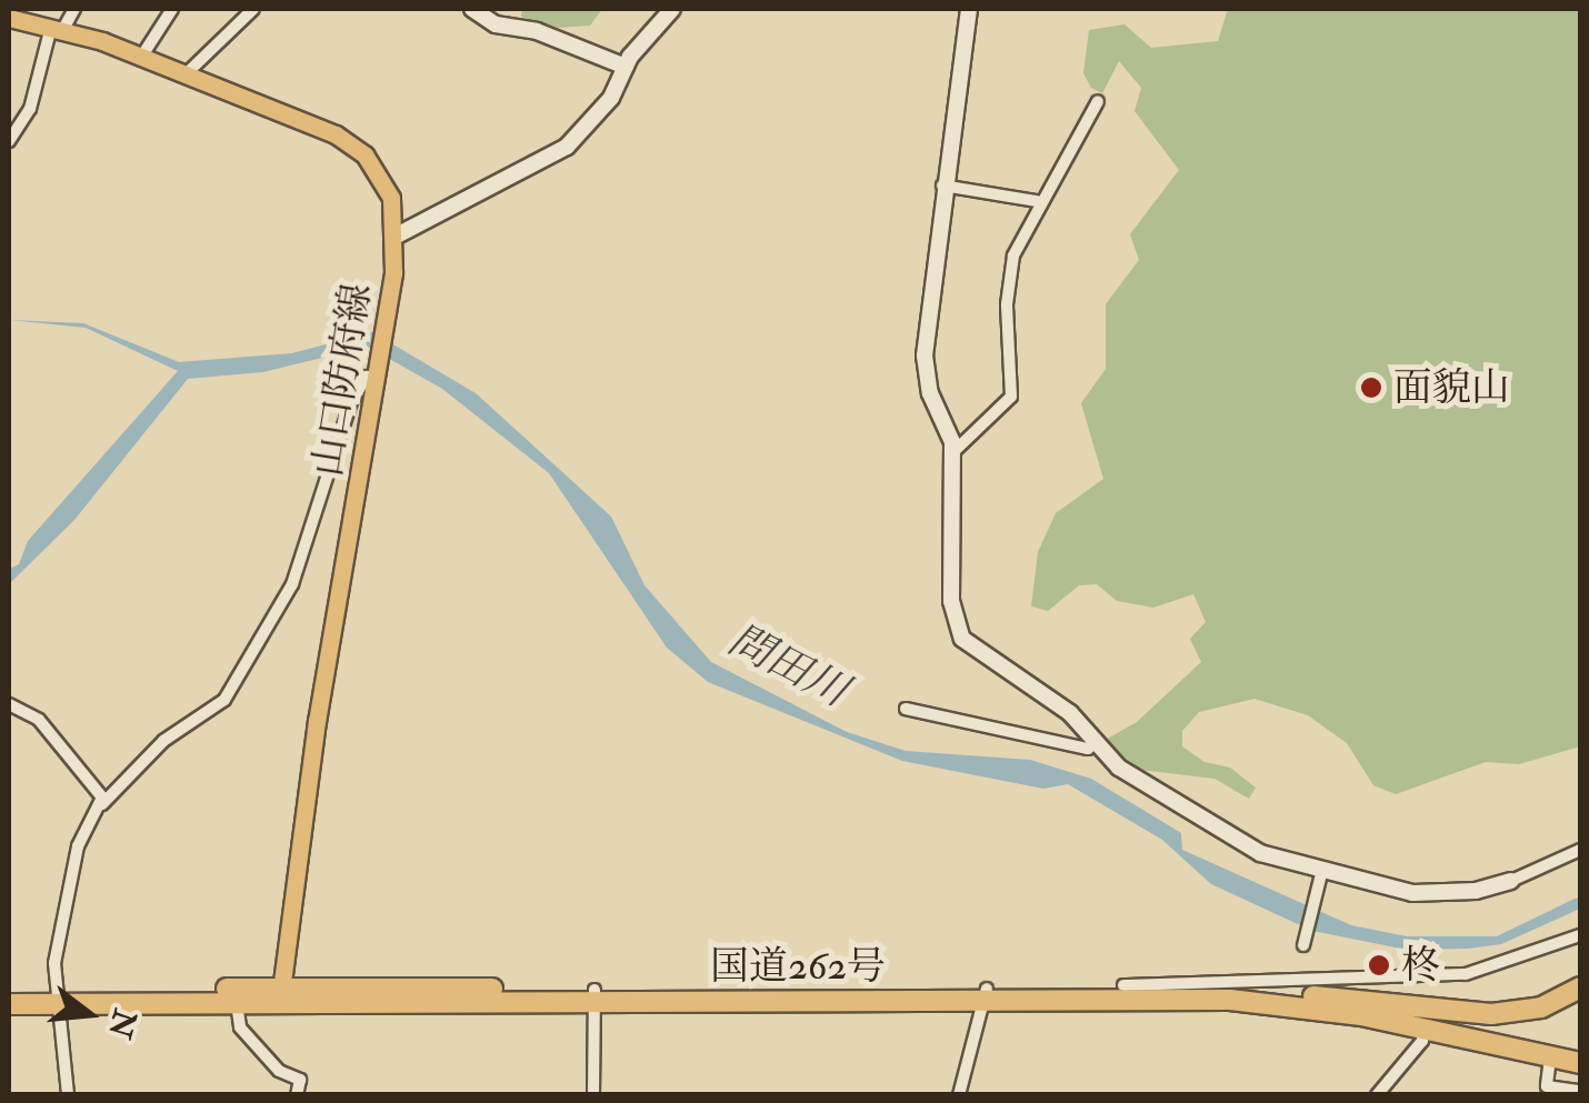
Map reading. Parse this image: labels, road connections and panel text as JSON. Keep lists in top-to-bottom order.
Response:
{
  "streets": {
    "highway": ["国道262号"],
    "main road": ["山口防府線"]
  },
  "crossings": [
    ["山口防府線", "国道262号"]
  ],
  "water": ["問田川"],
  "places": ["面貌山", "柊"],
  "north": "right"
}
